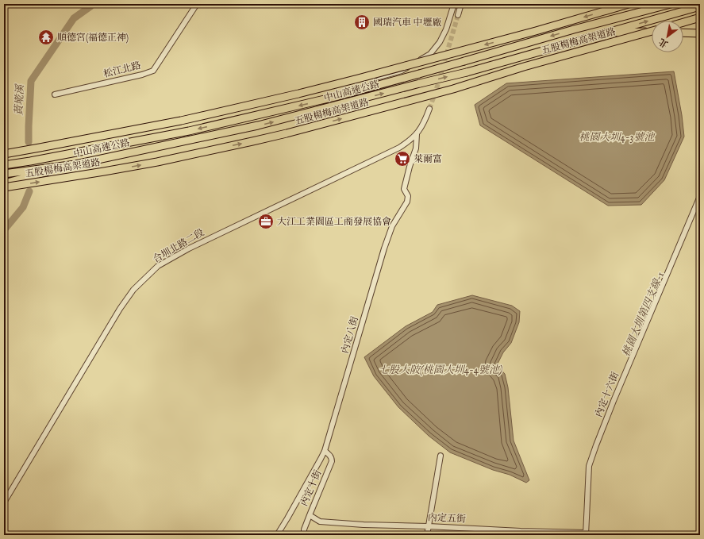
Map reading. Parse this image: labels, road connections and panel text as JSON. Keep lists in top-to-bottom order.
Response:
{
  "streets": {
    "highway": ["五股楊梅高架道路", "中山高速公路"],
    "street": [
      "松江北路",
      "合圳北路二段",
      "內定八街",
      "內定十六街",
      "內定十街",
      "內定五街"
    ]
  },
  "crossings": [
    ["合圳北路二段", "內定八街"],
    ["內定八街", "內定十街"],
    ["內定十六街", "內定五街"],
    ["內定十街", "內定五街"]
  ],
  "water": [
    "黃墘溪",
    "桃園大圳4-3號池",
    "桃園大圳第四支線-1",
    "七股大陂(桃園大圳4-4號池)"
  ],
  "places": {
    "building": ["國瑞汽車 中壢廠"],
    "temple": ["順德宮(福德正神)"],
    "supermarket": ["萊爾富"],
    "office": ["大江工業園區工商發展協會"]
  },
  "north": "bottom left"
}
